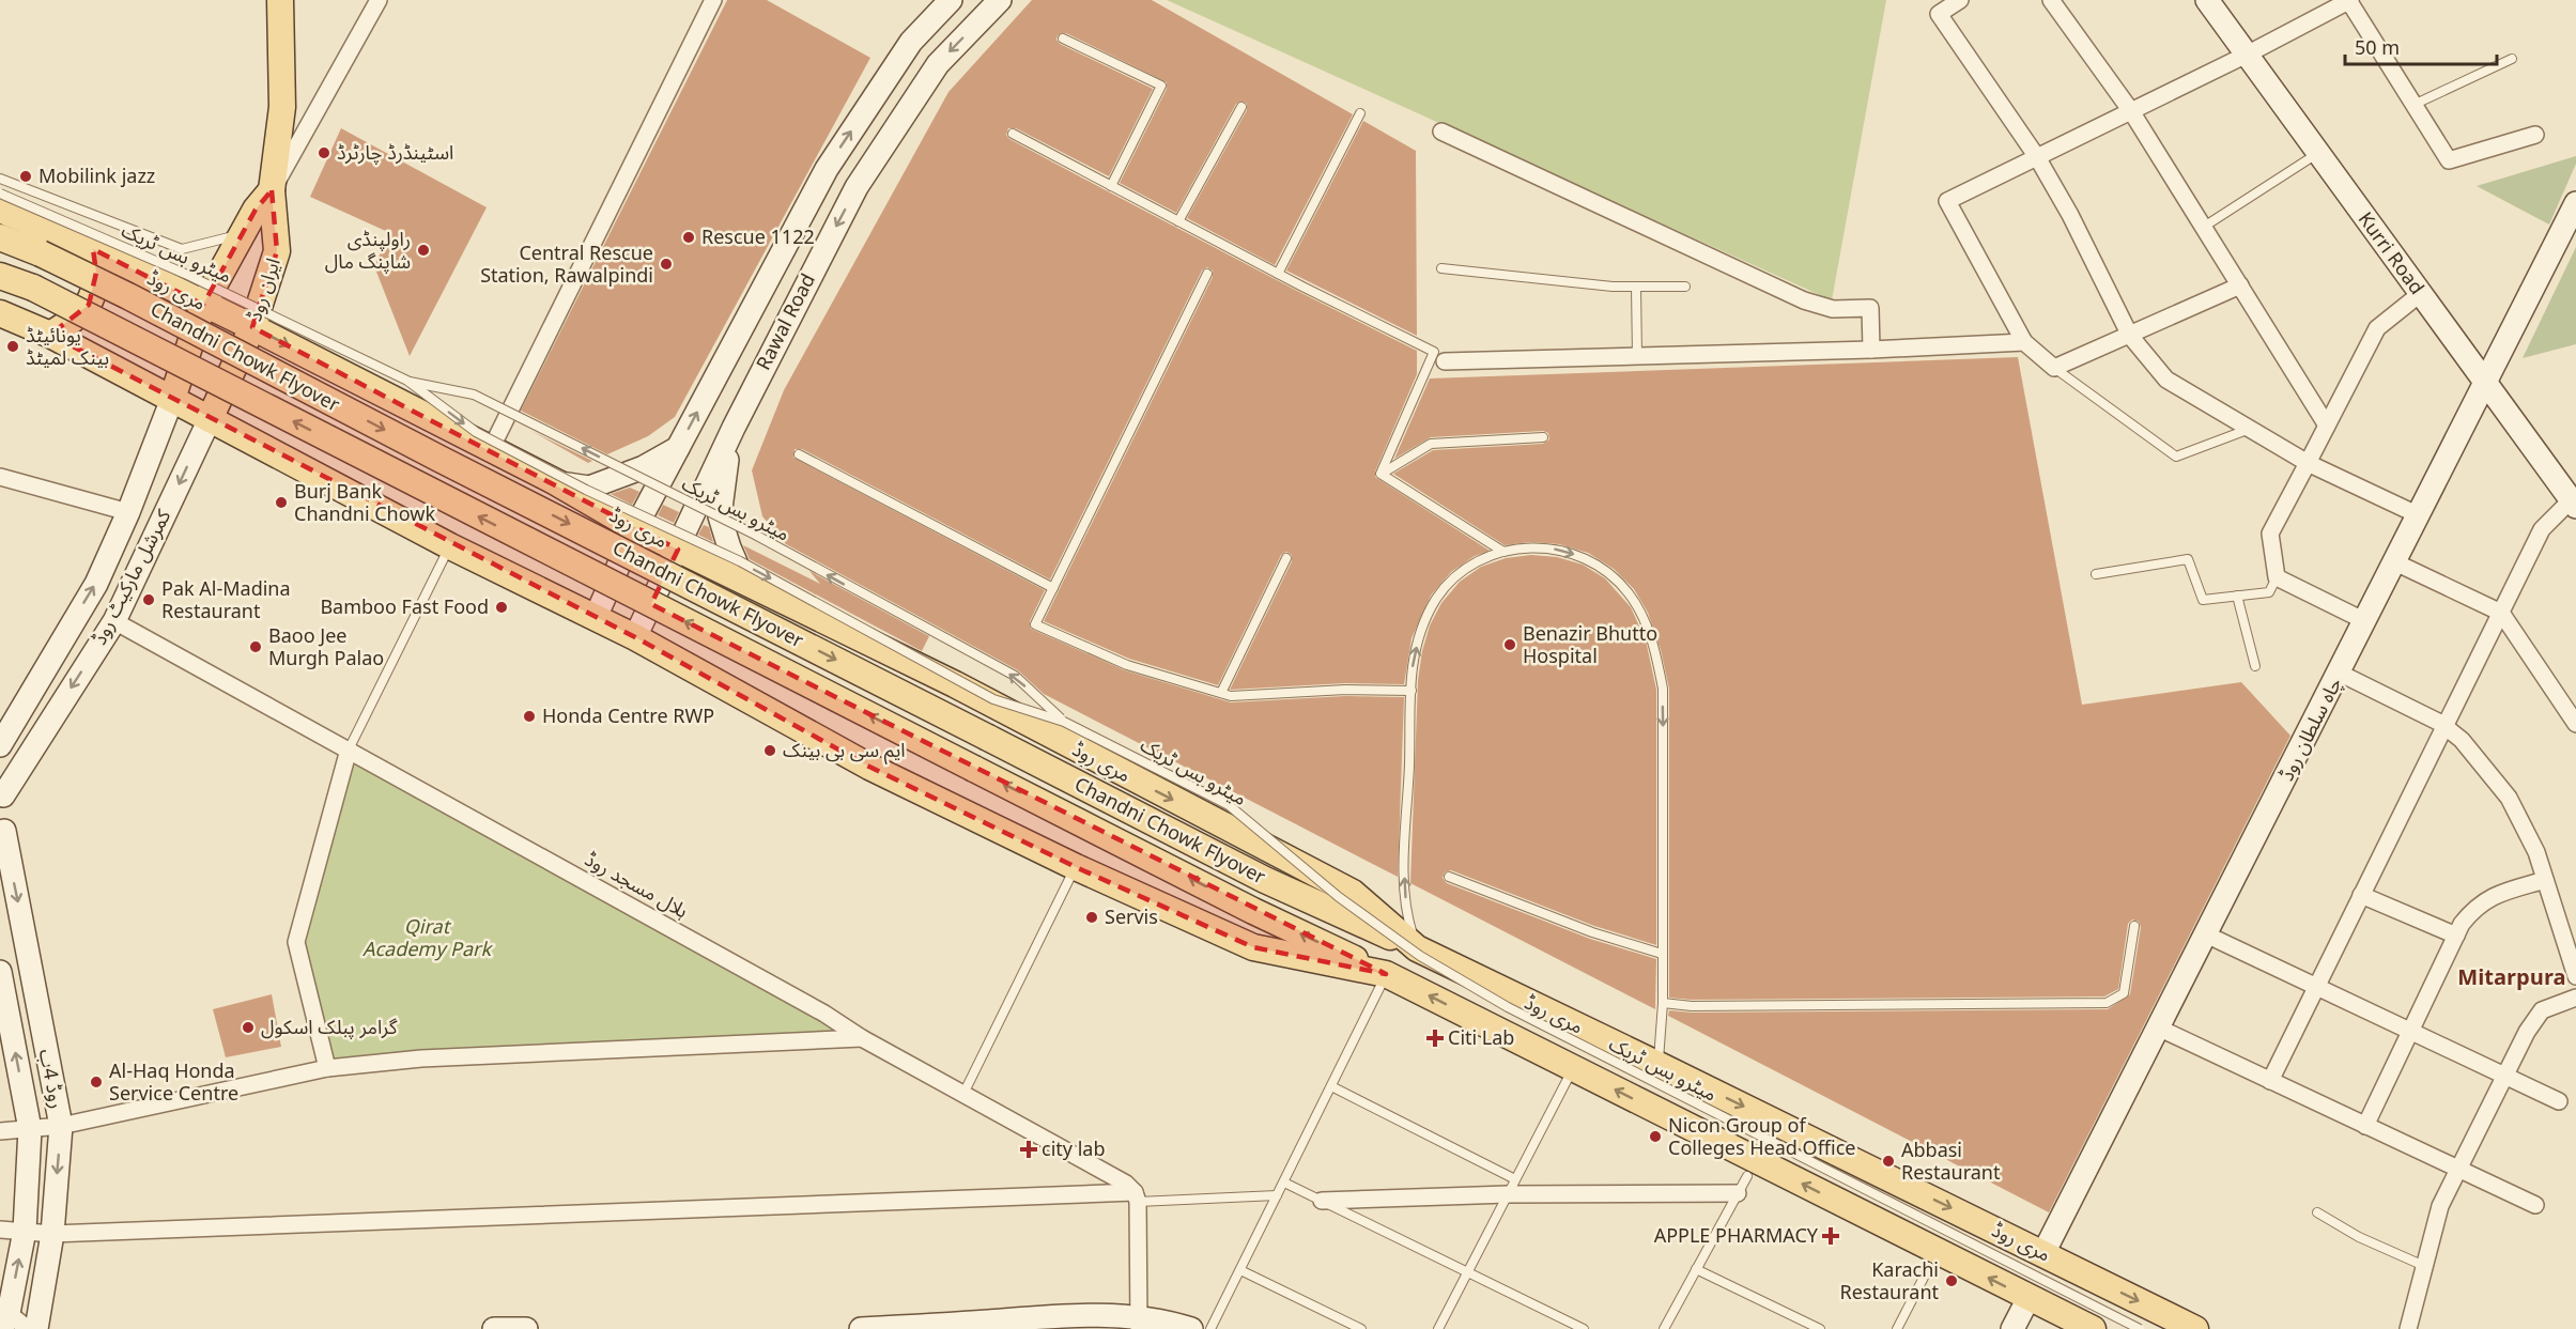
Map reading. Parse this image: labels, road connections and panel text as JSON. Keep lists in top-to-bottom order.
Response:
{
  "streets": {
    "main road": [
      "Kurri Road",
      "ایران روڈ",
      "مری روڈ",
      "Rawal Road",
      "Chandni Chowk Flyover",
      "کمرشل مارکیٹ روڈ",
      "چاہ سلطان روڈ",
      "روڈ 4ب"
    ],
    "street": ["ہلال مسجد روڈ"],
    "lane": ["میٹرو بس ٹریک"]
  },
  "crossings": [
    ["Kurri Road", "چاہ سلطان روڈ"],
    ["ایران روڈ", "مری روڈ"],
    ["ایران روڈ", "کمرشل مارکیٹ روڈ"],
    ["مری روڈ", "Rawal Road"],
    ["مری روڈ", "Chandni Chowk Flyover"],
    ["مری روڈ", "کمرشل مارکیٹ روڈ"],
    ["مری روڈ", "چاہ سلطان روڈ"],
    ["کمرشل مارکیٹ روڈ", "ہلال مسجد روڈ"],
    ["کمرشل مارکیٹ روڈ", "روڈ 4ب"]
  ],
  "districts": ["Mitarpura"],
  "parks": ["Qirat Academy Park"],
  "places": {
    "other": [
      "اسٹینڈرڈ چارٹرڈ",
      "Mobilink jazz",
      "Rescue 1122",
      "راولپنڈی شاپنگ مال",
      "Central Rescue Station, Rawalpindi",
      "یونائیٹڈ بینک لمیٹڈ",
      "Burj Bank Chandni Chowk",
      "Pak Al-Madina Restaurant",
      "Bamboo Fast Food",
      "Benazir Bhutto Hospital",
      "Baoo Jee Murgh Palao",
      "Honda Centre RWP",
      "ایم سی بی بینک",
      "Servis",
      "گرامر پبلک اسکول",
      "Al-Haq Honda Service Centre",
      "Nicon Group of Colleges Head Office",
      "Abbasi Restaurant",
      "Karachi Restaurant"
    ],
    "health": ["Citi Lab", "city lab", "APPLE PHARMACY"]
  },
  "scale_bar": "50 m"
}
